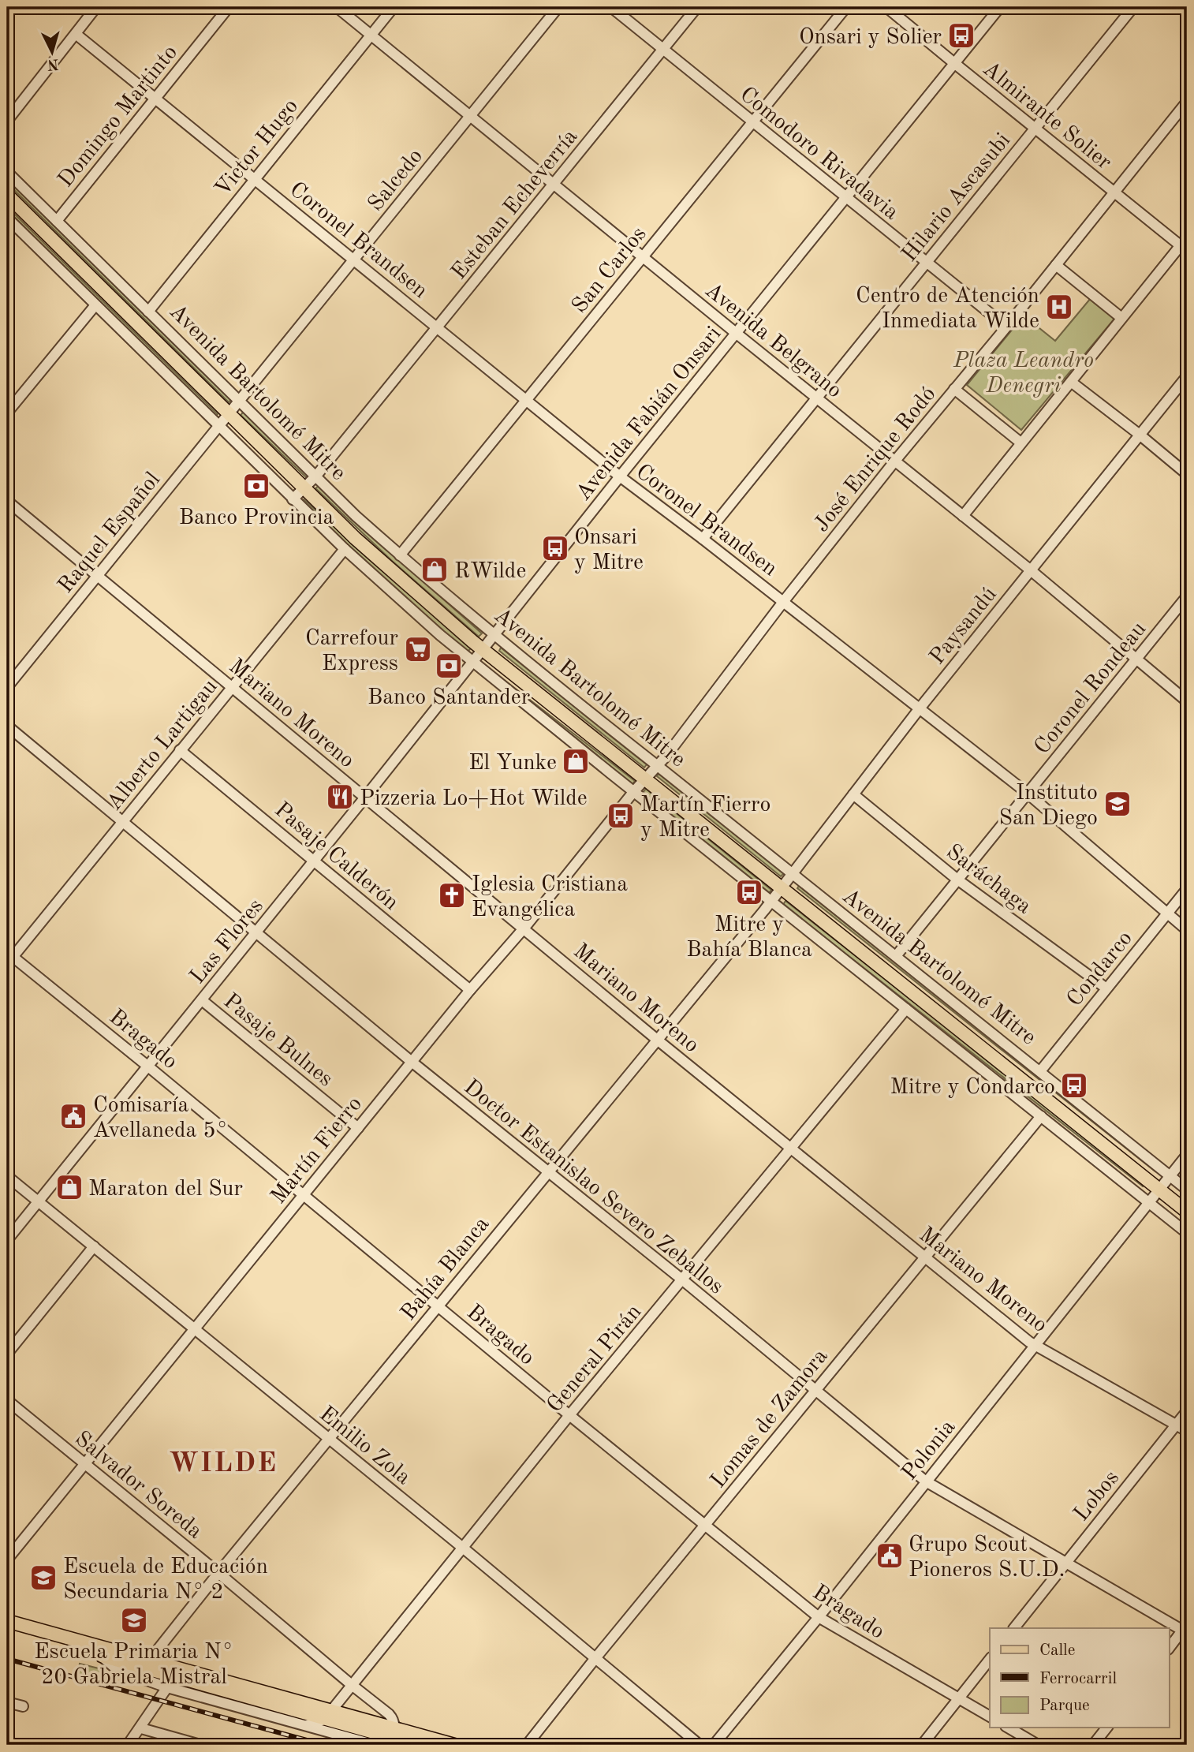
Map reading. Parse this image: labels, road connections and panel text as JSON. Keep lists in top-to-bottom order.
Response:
{
  "streets": {
    "main road": ["Avenida Bartolomé Mitre"],
    "street": [
      "Almirante Solier",
      "Domingo Martinto",
      "Victor Hugo",
      "Comodoro Rivadavia",
      "Salcedo",
      "Hilario Ascasubi",
      "Esteban Echeverría",
      "Coronel Brandsen",
      "San Carlos",
      "Avenida Belgrano",
      "Avenida Fabián Onsari",
      "José Enrique Rodó",
      "Raquel Español",
      "Paysandú",
      "Coronel Rondeau",
      "Mariano Moreno",
      "Alberto Lartigau",
      "Pasaje Calderón",
      "Saráchaga",
      "Las Flores",
      "Condarco",
      "Bragado",
      "Pasaje Bulnes",
      "Martín Fierro",
      "Doctor Estanislao Severo Zeballos",
      "Bahía Blanca",
      "General Pirán",
      "Lomas de Zamora",
      "Emilio Zola",
      "Polonia",
      "Salvador Soreda",
      "Lobos"
    ]
  },
  "crossings": [
    ["Almirante Solier", "Hilario Ascasubi"],
    ["Almirante Solier", "Avenida Fabián Onsari"],
    ["Almirante Solier", "José Enrique Rodó"],
    ["Domingo Martinto", "Coronel Brandsen"],
    ["Domingo Martinto", "Avenida Bartolomé Mitre"],
    ["Victor Hugo", "Coronel Brandsen"],
    ["Victor Hugo", "Avenida Belgrano"],
    ["Victor Hugo", "Avenida Bartolomé Mitre"],
    ["Comodoro Rivadavia", "Hilario Ascasubi"],
    ["Comodoro Rivadavia", "Esteban Echeverría"],
    ["Comodoro Rivadavia", "San Carlos"],
    ["Comodoro Rivadavia", "Avenida Fabián Onsari"],
    ["Comodoro Rivadavia", "José Enrique Rodó"],
    ["Salcedo", "Coronel Brandsen"],
    ["Salcedo", "Avenida Belgrano"],
    ["Salcedo", "Avenida Bartolomé Mitre"],
    ["Salcedo", "Raquel Español"],
    ["Hilario Ascasubi", "Coronel Brandsen"],
    ["Hilario Ascasubi", "Avenida Belgrano"],
    ["Esteban Echeverría", "Coronel Brandsen"],
    ["Esteban Echeverría", "Avenida Belgrano"],
    ["Esteban Echeverría", "Avenida Bartolomé Mitre"],
    ["Coronel Brandsen", "San Carlos"],
    ["Coronel Brandsen", "Avenida Fabián Onsari"],
    ["Coronel Brandsen", "José Enrique Rodó"],
    ["Coronel Brandsen", "Paysandú"],
    ["Coronel Brandsen", "Coronel Rondeau"],
    ["Coronel Brandsen", "Condarco"],
    ["San Carlos", "Avenida Belgrano"],
    ["San Carlos", "Avenida Bartolomé Mitre"],
    ["Avenida Belgrano", "Avenida Fabián Onsari"],
    ["Avenida Belgrano", "José Enrique Rodó"],
    ["Avenida Belgrano", "Paysandú"],
    ["Avenida Belgrano", "Coronel Rondeau"],
    ["Avenida Bartolomé Mitre", "Avenida Fabián Onsari"],
    ["Avenida Bartolomé Mitre", "José Enrique Rodó"],
    ["Avenida Bartolomé Mitre", "Raquel Español"],
    ["Avenida Bartolomé Mitre", "Paysandú"],
    ["Avenida Bartolomé Mitre", "Coronel Rondeau"],
    ["Avenida Bartolomé Mitre", "Condarco"],
    ["Avenida Bartolomé Mitre", "Martín Fierro"],
    ["Avenida Bartolomé Mitre", "Polonia"],
    ["Avenida Fabián Onsari", "Las Flores"],
    ["José Enrique Rodó", "Martín Fierro"],
    ["Raquel Español", "Mariano Moreno"],
    ["Paysandú", "Saráchaga"],
    ["Paysandú", "Bahía Blanca"],
    ["Coronel Rondeau", "Saráchaga"],
    ["Mariano Moreno", "Alberto Lartigau"],
    ["Mariano Moreno", "Las Flores"],
    ["Mariano Moreno", "Martín Fierro"],
    ["Mariano Moreno", "Bahía Blanca"],
    ["Mariano Moreno", "General Pirán"],
    ["Mariano Moreno", "Lomas de Zamora"],
    ["Mariano Moreno", "Polonia"],
    ["Mariano Moreno", "Lobos"],
    ["Alberto Lartigau", "Pasaje Calderón"],
    ["Alberto Lartigau", "Bragado"],
    ["Alberto Lartigau", "Doctor Estanislao Severo Zeballos"],
    ["Pasaje Calderón", "Las Flores"],
    ["Pasaje Calderón", "Martín Fierro"],
    ["Saráchaga", "Condarco"],
    ["Las Flores", "Bragado"],
    ["Las Flores", "Pasaje Bulnes"],
    ["Las Flores", "Doctor Estanislao Severo Zeballos"],
    ["Las Flores", "Emilio Zola"],
    ["Bragado", "Martín Fierro"],
    ["Bragado", "Bahía Blanca"],
    ["Bragado", "General Pirán"],
    ["Bragado", "Lomas de Zamora"],
    ["Bragado", "Polonia"],
    ["Pasaje Bulnes", "Martín Fierro"],
    ["Martín Fierro", "Doctor Estanislao Severo Zeballos"],
    ["Martín Fierro", "Emilio Zola"],
    ["Martín Fierro", "Salvador Soreda"],
    ["Doctor Estanislao Severo Zeballos", "Bahía Blanca"],
    ["Doctor Estanislao Severo Zeballos", "General Pirán"],
    ["Doctor Estanislao Severo Zeballos", "Lomas de Zamora"],
    ["Doctor Estanislao Severo Zeballos", "Polonia"],
    ["Doctor Estanislao Severo Zeballos", "Lobos"],
    ["Bahía Blanca", "Emilio Zola"],
    ["Bahía Blanca", "Salvador Soreda"],
    ["General Pirán", "Emilio Zola"],
    ["General Pirán", "Salvador Soreda"],
    ["Lomas de Zamora", "Emilio Zola"]
  ],
  "districts": ["WILDE"],
  "parks": ["Plaza Leandro Denegri"],
  "places": {
    "bus stop": [
      "Onsari y Solier",
      "Onsari y Mitre",
      "Martín Fierro y Mitre",
      "Mitre y Bahía Blanca",
      "Mitre y Condarco"
    ],
    "hospital": ["Centro de Atención Inmediata Wilde"],
    "bank": ["Banco Provincia", "Banco Santander"],
    "shop": ["RWilde", "El Yunke", "Maraton del Sur"],
    "supermarket": ["Carrefour Express"],
    "restaurant": ["Pizzeria Lo+Hot Wilde"],
    "school or university": ["Instituto San Diego", "Escuela de Educación Secundaria N° 2", "Escuela Primaria N° 20 Gabriela Mistral"],
    "church": ["Iglesia Cristiana Evangélica"],
    "public building": ["Comisaría Avellaneda 5°", "Grupo Scout Pioneros S.U.D."]
  },
  "legend": ["Calle", "Ferrocarril", "Parque"],
  "north": "bottom"
}
